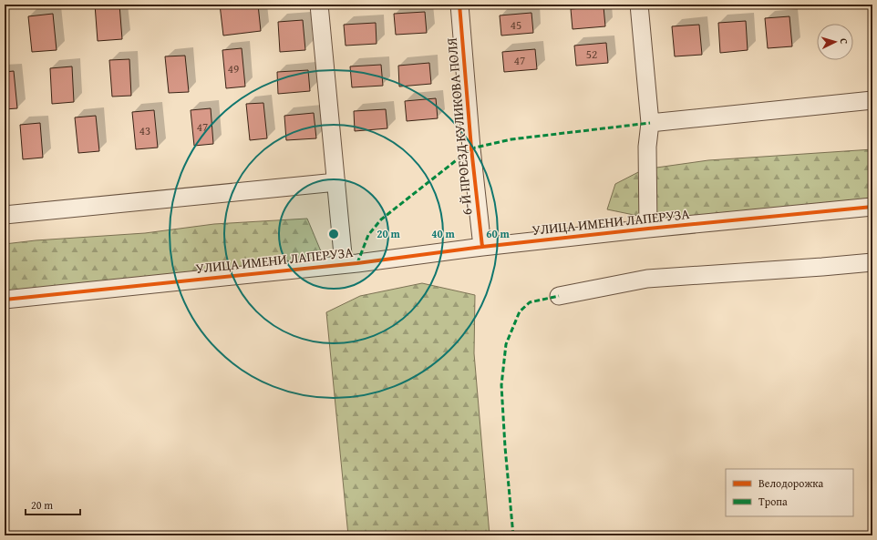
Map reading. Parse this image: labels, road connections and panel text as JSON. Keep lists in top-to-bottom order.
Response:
{
  "streets": {
    "street": ["6-Й ПРОЕЗД КУЛИКОВА ПОЛЯ", "УЛИЦА ИМЕНИ ЛАПЕРУЗА"]
  },
  "crossings": [
    ["6-Й ПРОЕЗД КУЛИКОВА ПОЛЯ", "УЛИЦА ИМЕНИ ЛАПЕРУЗА"]
  ],
  "house_numbers": [
    "45",
    "52",
    "47",
    "49",
    "47",
    "43"
  ],
  "legend": ["Велодорожка", "Тропа"],
  "scale_bar": "20 m",
  "north": "right",
  "rings": ["20 m", "40 m", "60 m"]
}
